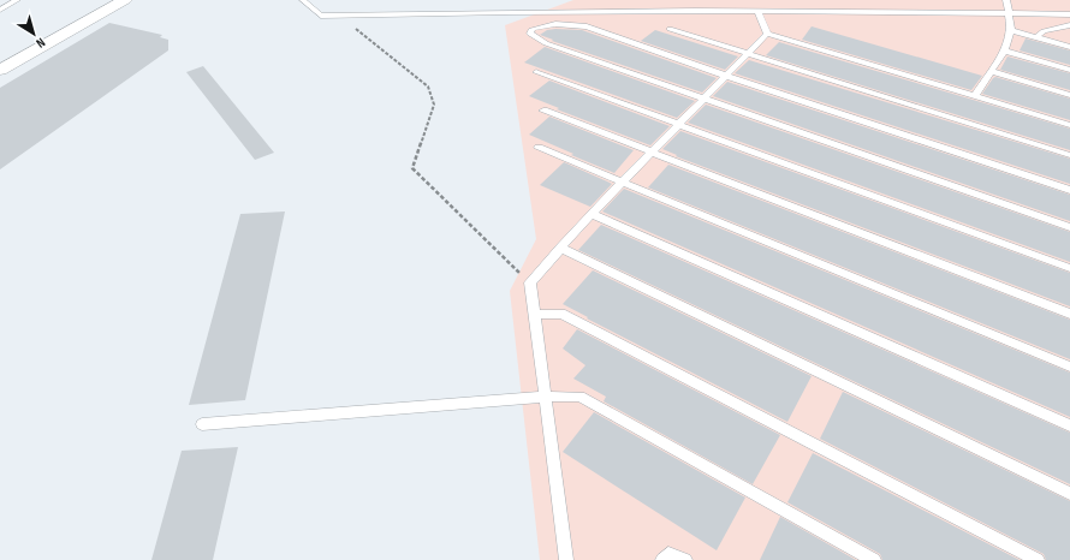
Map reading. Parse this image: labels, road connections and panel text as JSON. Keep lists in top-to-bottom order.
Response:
{
  "north": "bottom right"
}
